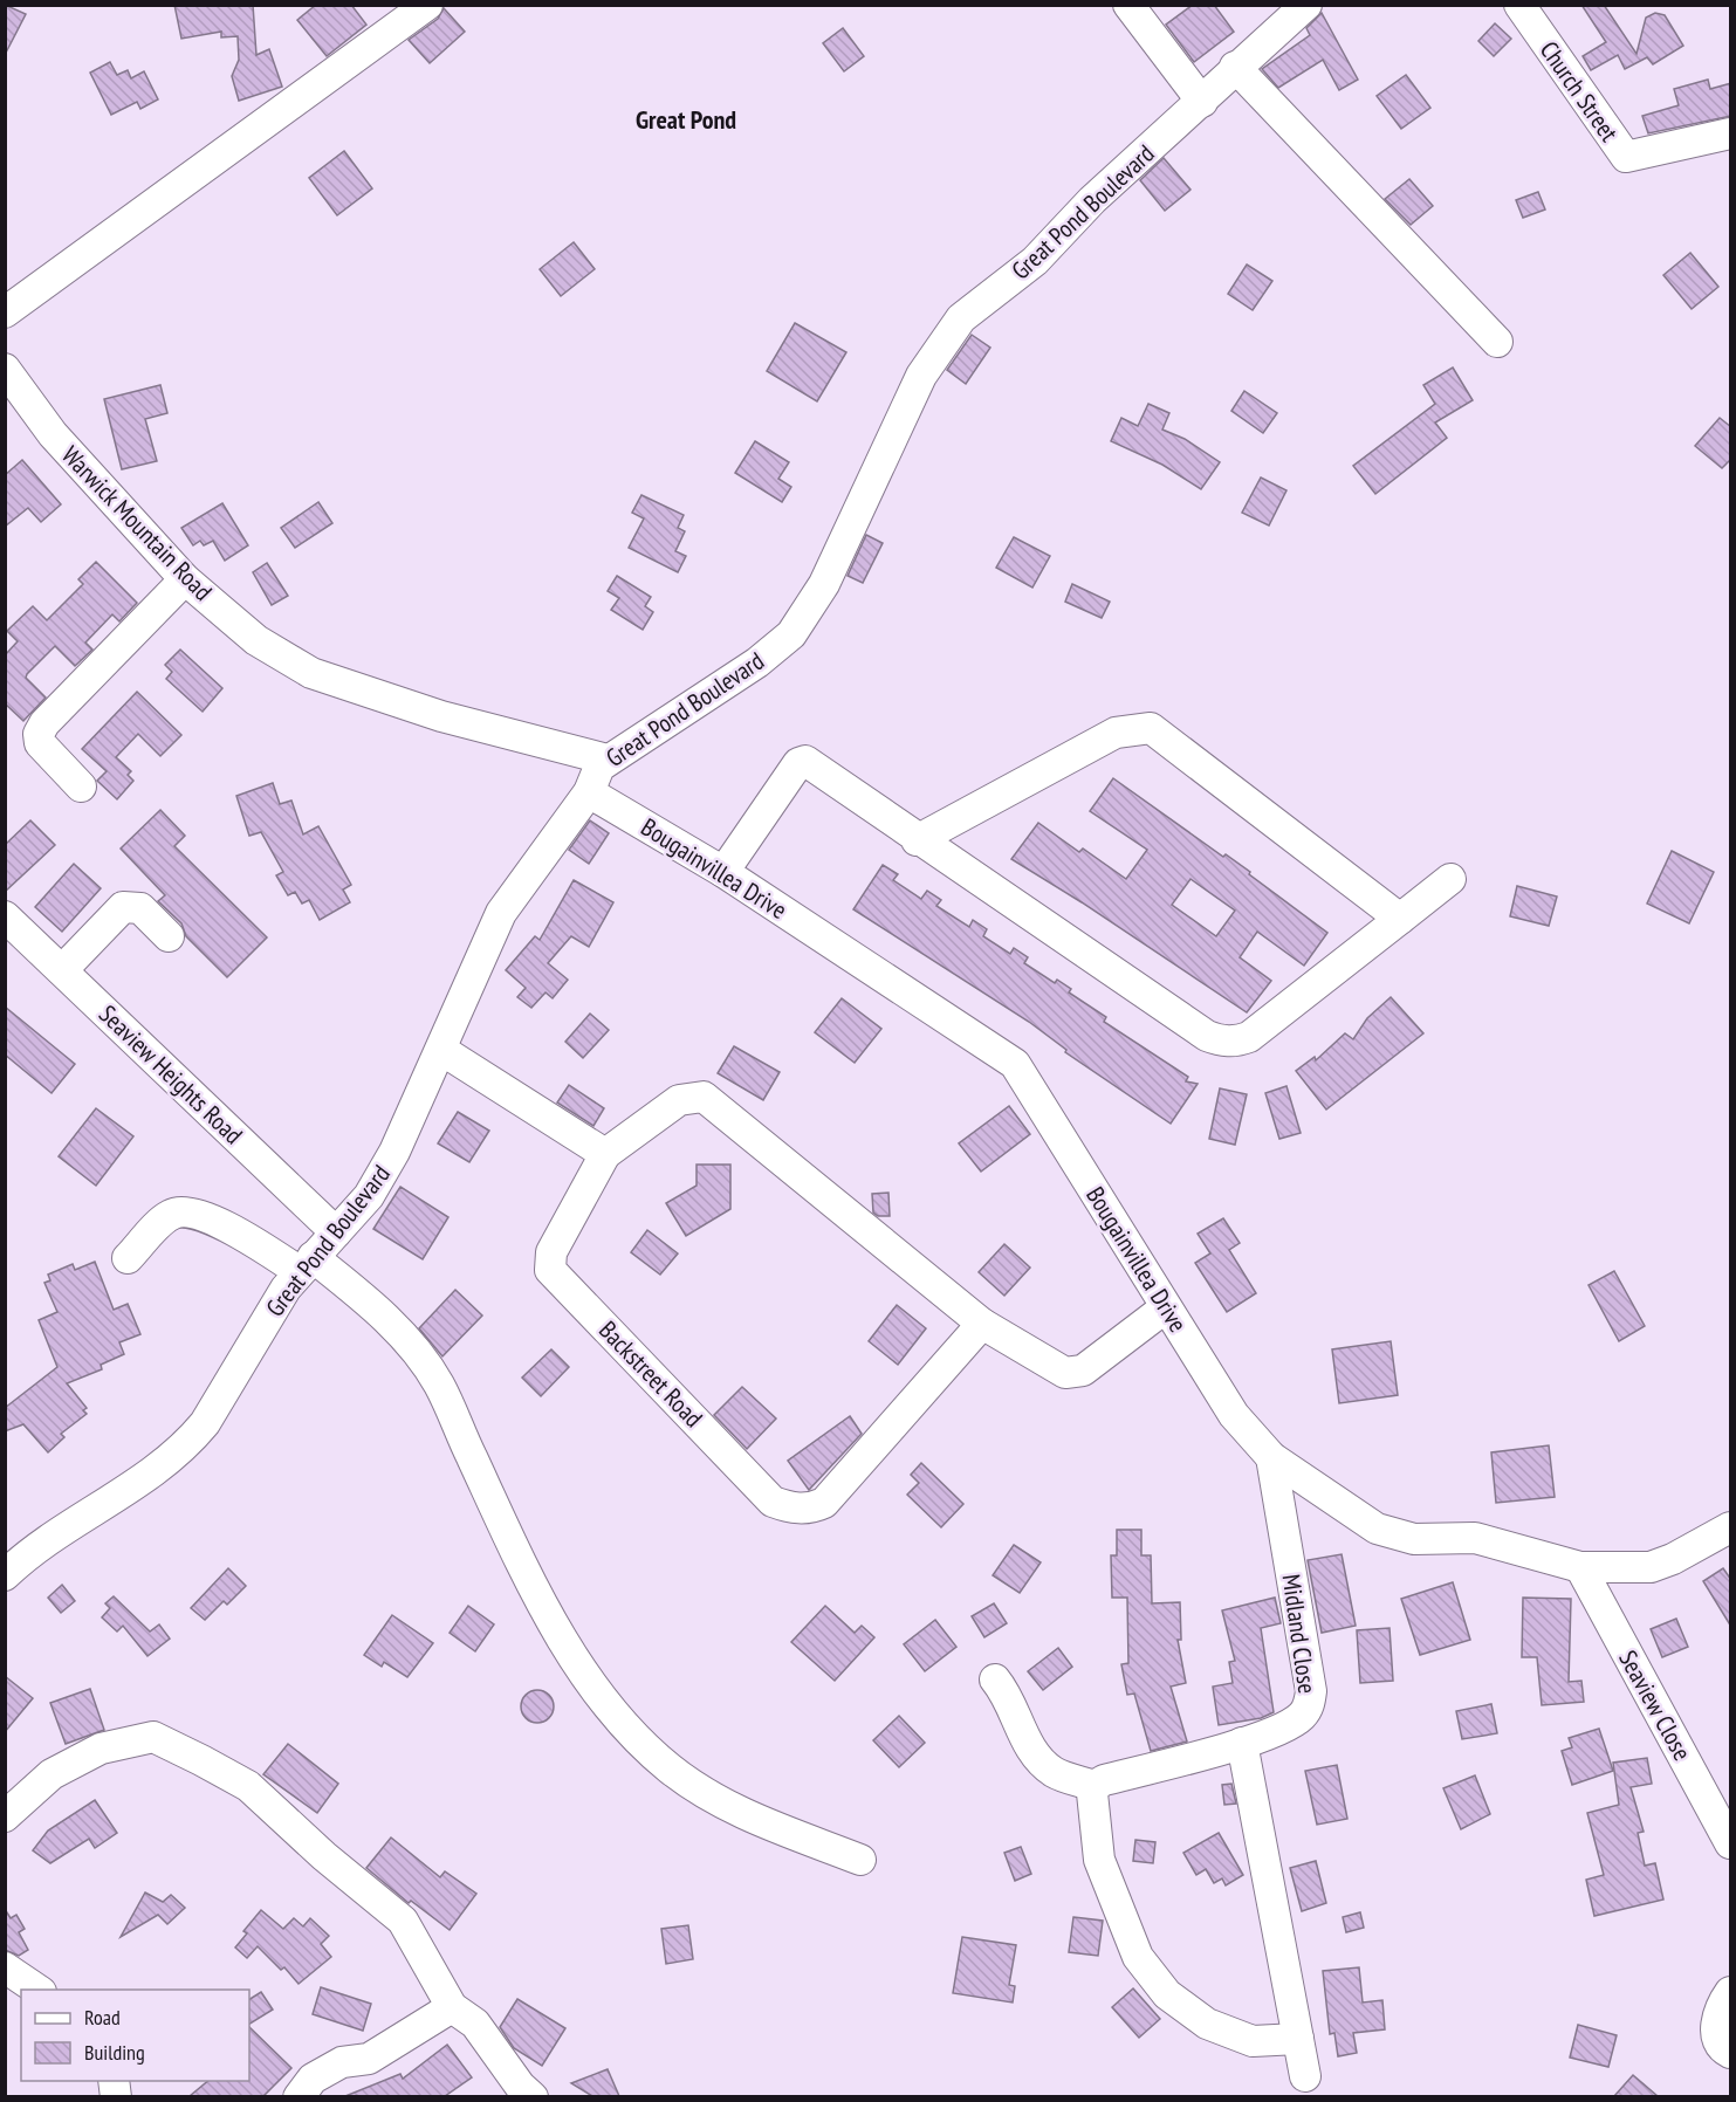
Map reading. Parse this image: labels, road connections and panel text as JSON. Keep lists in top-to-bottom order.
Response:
{
  "streets": {
    "street": [
      "Church Street",
      "Great Pond Boulevard",
      "Warwick Mountain Road",
      "Bougainvillea Drive",
      "Seaview Heights Road",
      "Backstreet Road",
      "Midland Close",
      "Seaview Close"
    ]
  },
  "crossings": [
    ["Great Pond Boulevard", "Warwick Mountain Road"],
    ["Great Pond Boulevard", "Bougainvillea Drive"],
    ["Great Pond Boulevard", "Seaview Heights Road"],
    ["Bougainvillea Drive", "Midland Close"],
    ["Bougainvillea Drive", "Seaview Close"]
  ],
  "districts": ["Great Pond"],
  "legend": ["Road", "Building"]
}
